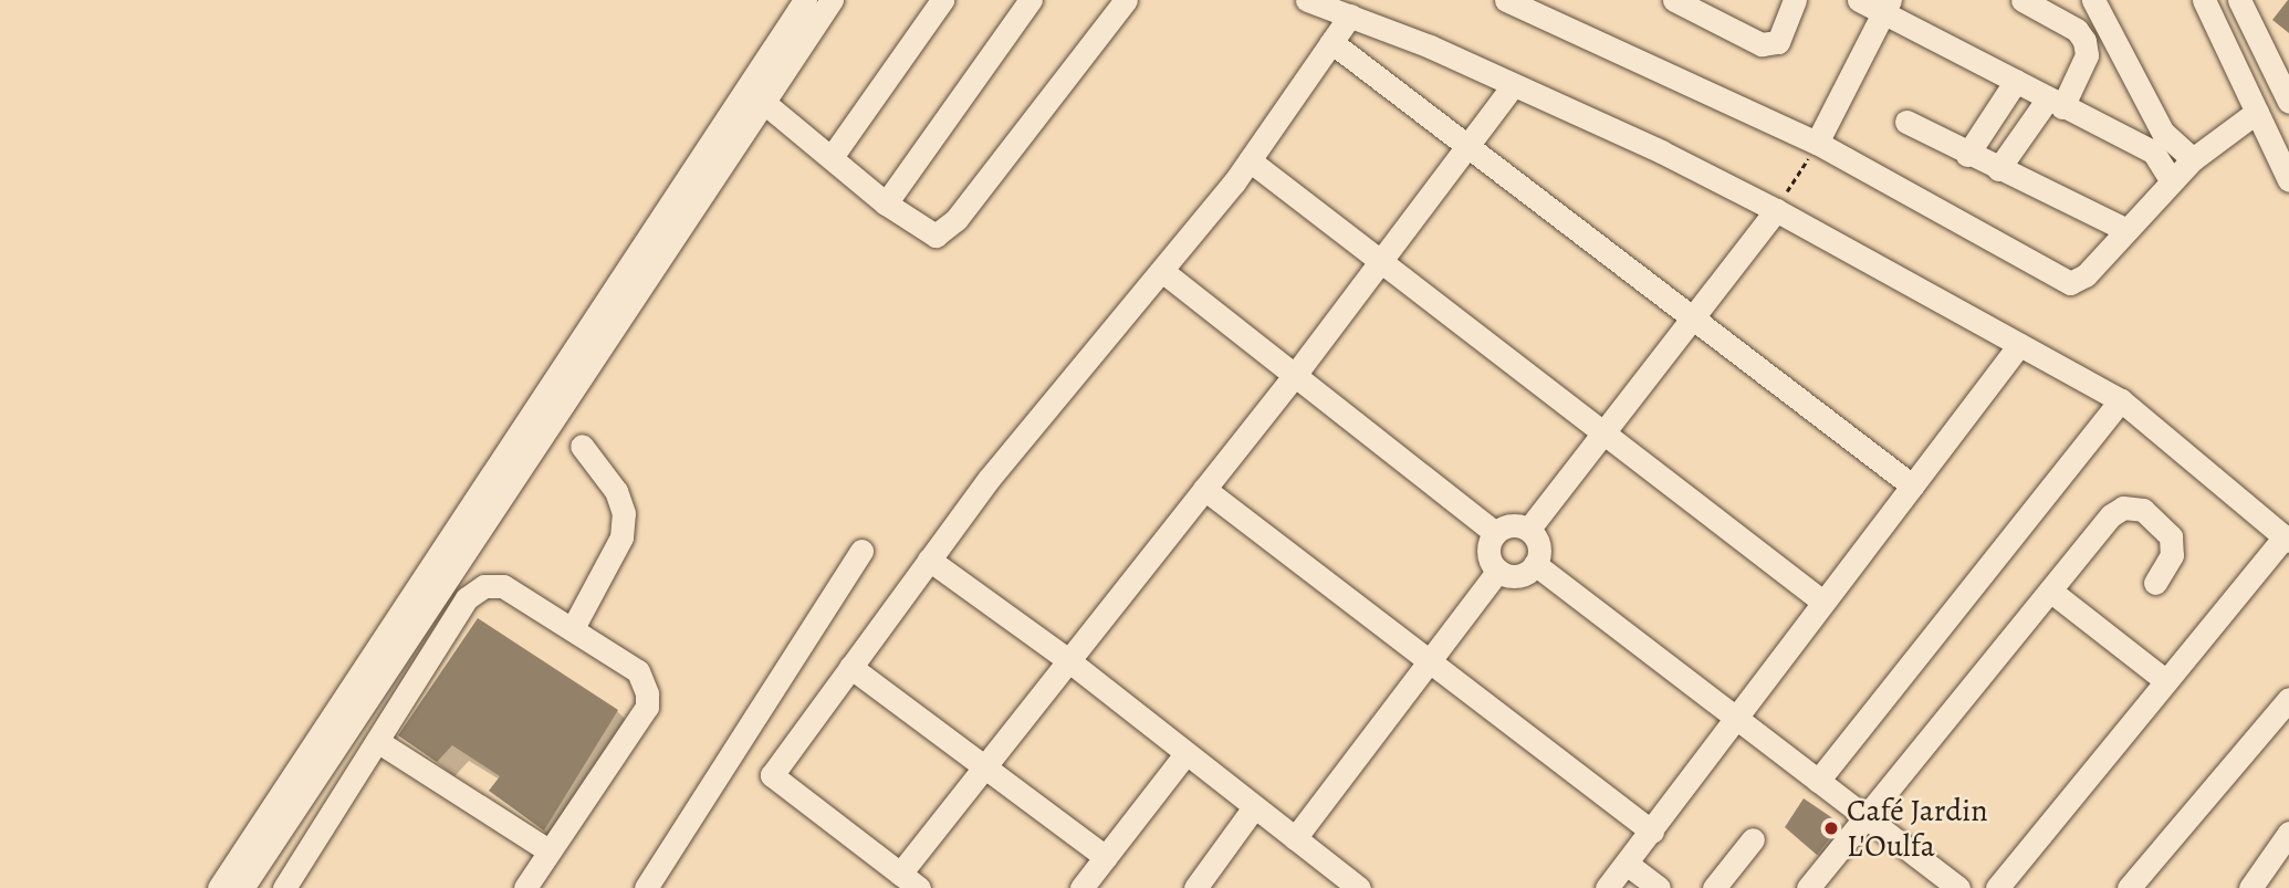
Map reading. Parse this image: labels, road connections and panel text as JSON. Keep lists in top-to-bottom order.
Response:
{
  "places": ["Café Jardin L'Oulfa"]
}
